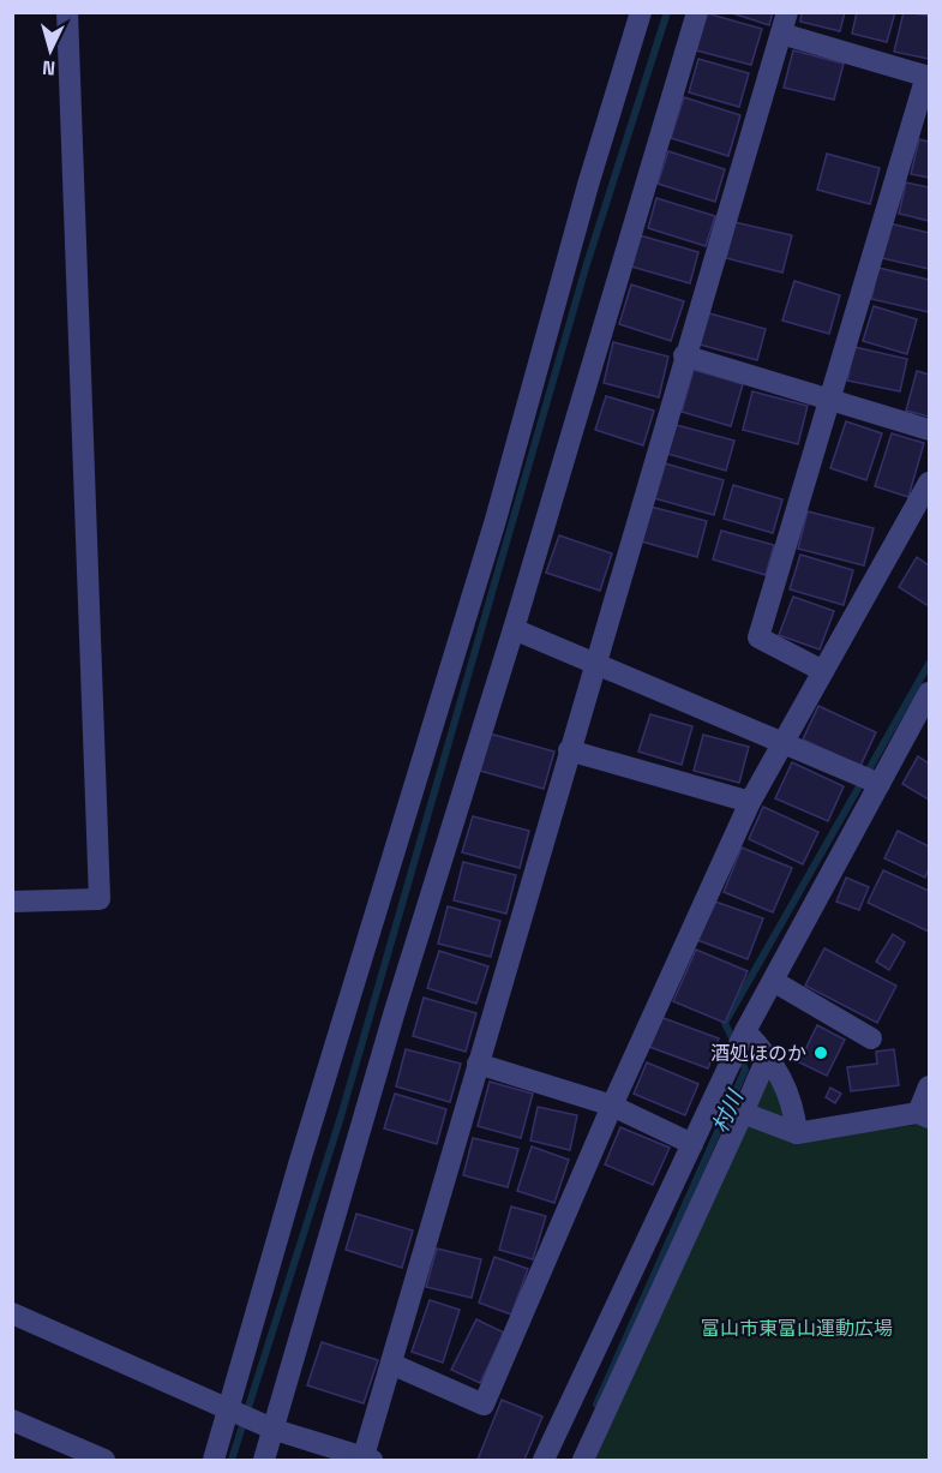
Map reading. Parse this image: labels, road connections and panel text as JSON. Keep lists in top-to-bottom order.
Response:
{
  "water": ["村川"],
  "parks": ["富山市東富山運動広場"],
  "places": ["酒処ほのか"],
  "north": "bottom"
}
